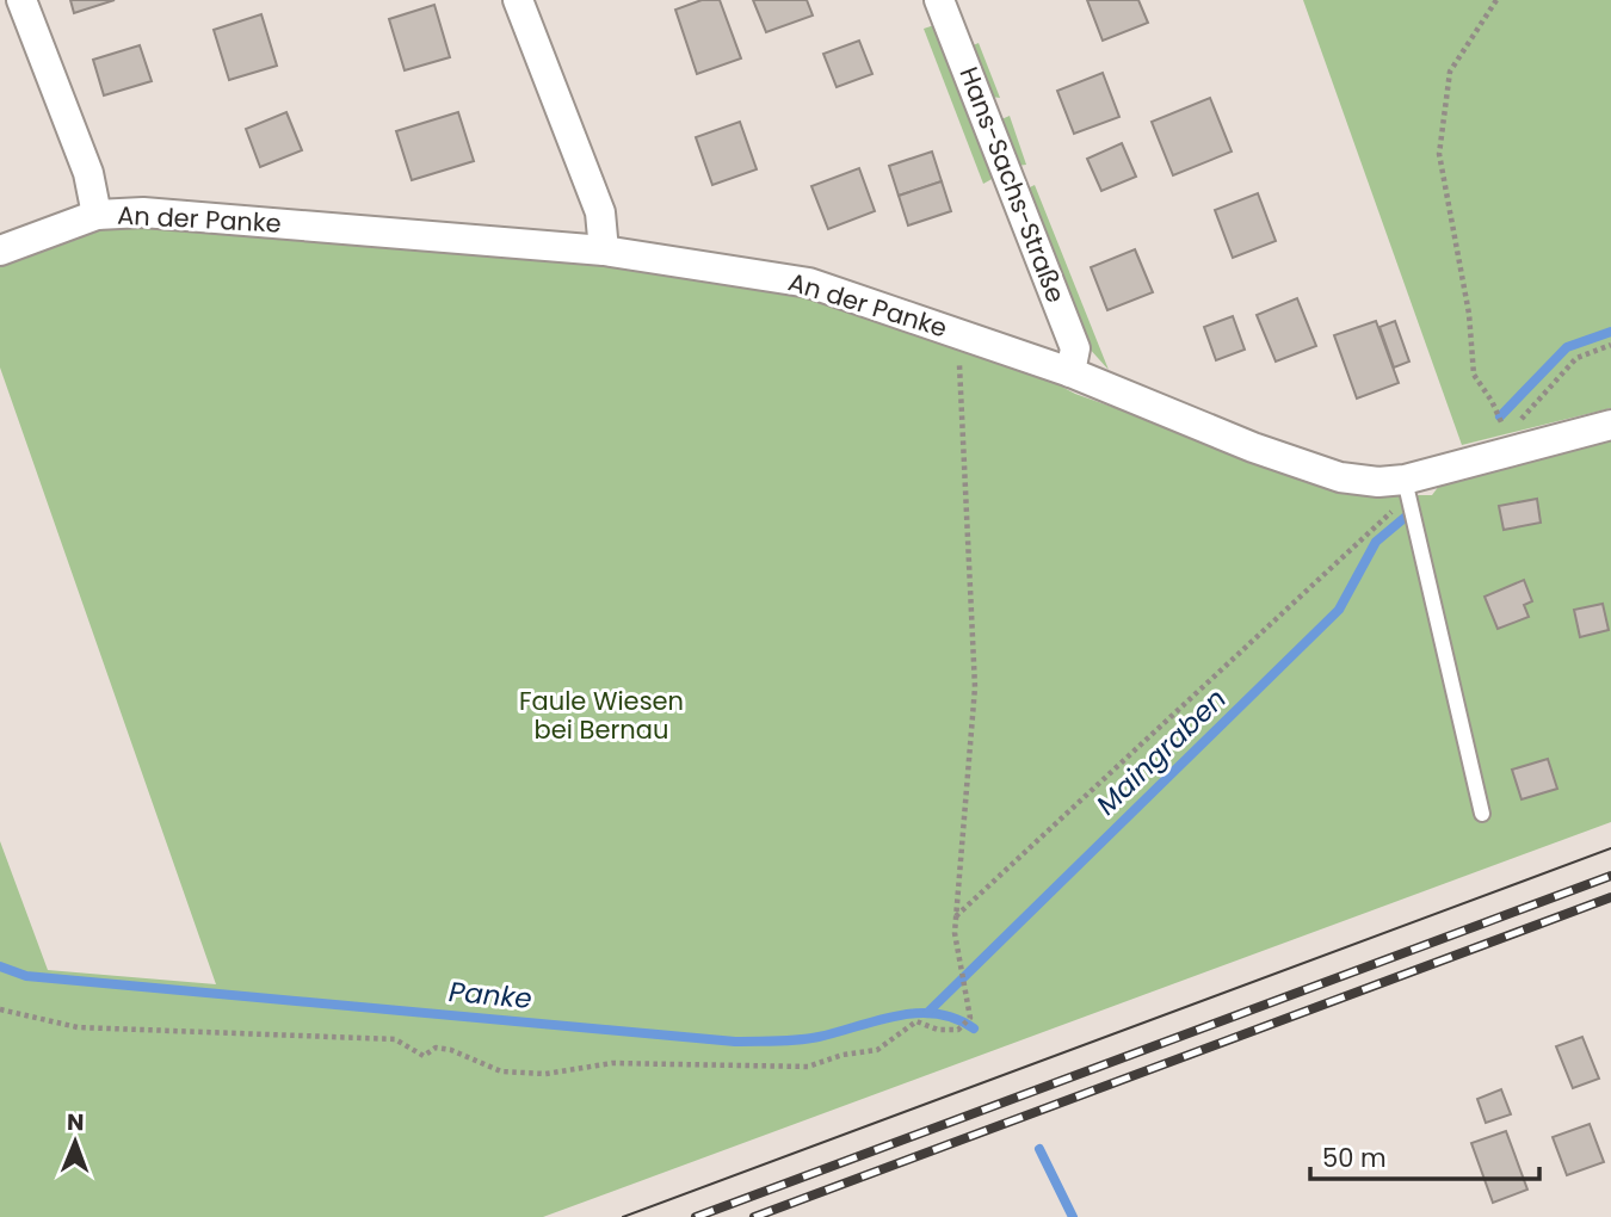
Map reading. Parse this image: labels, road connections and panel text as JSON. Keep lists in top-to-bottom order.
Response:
{
  "streets": {
    "street": ["Hans-Sachs-Straße", "An der Panke"]
  },
  "crossings": [
    ["Hans-Sachs-Straße", "An der Panke"]
  ],
  "water": ["Maingraben", "Panke"],
  "parks": ["Faule Wiesen bei Bernau"],
  "scale_bar": "50 m",
  "north": "top"
}
